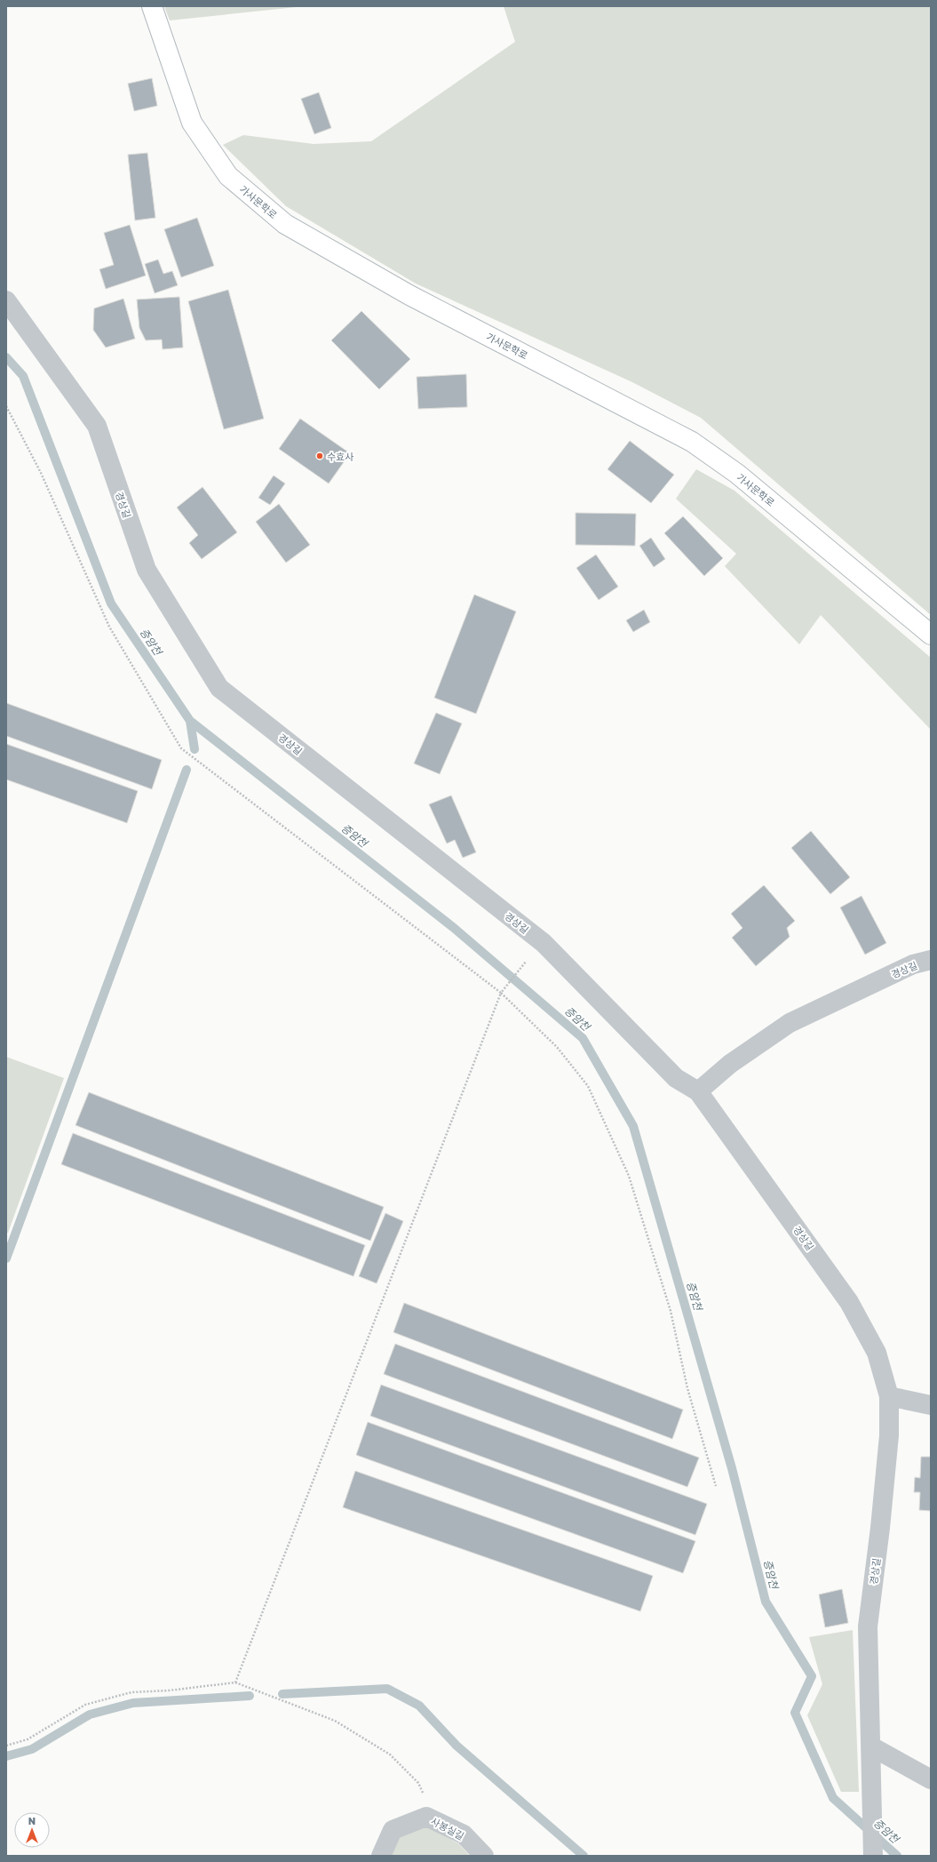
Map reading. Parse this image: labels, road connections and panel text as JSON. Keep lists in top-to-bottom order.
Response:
{
  "streets": {
    "main road": ["가사문학로"],
    "street": ["경상길", "사봉실길"]
  },
  "water": ["증암천"],
  "places": ["수효사"],
  "north": "top"
}
